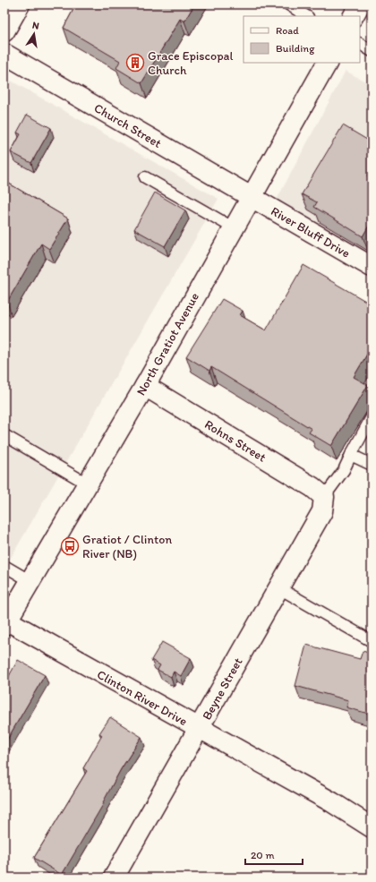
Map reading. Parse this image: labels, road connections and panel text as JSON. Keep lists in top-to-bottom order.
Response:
{
  "streets": {
    "street": [
      "Church Street",
      "River Bluff Drive",
      "North Gratiot Avenue",
      "Rohns Street",
      "Beyne Street",
      "Clinton River Drive"
    ]
  },
  "crossings": [
    ["Church Street", "River Bluff Drive"],
    ["Church Street", "North Gratiot Avenue"],
    ["River Bluff Drive", "North Gratiot Avenue"],
    ["North Gratiot Avenue", "Rohns Street"],
    ["North Gratiot Avenue", "Clinton River Drive"],
    ["Rohns Street", "Beyne Street"],
    ["Beyne Street", "Clinton River Drive"]
  ],
  "places": {
    "building": ["Grace Episcopal Church"],
    "bus stop": ["Gratiot / Clinton River (NB)"]
  },
  "legend": ["Road", "Building"],
  "scale_bar": "20 m",
  "north": "top"
}
